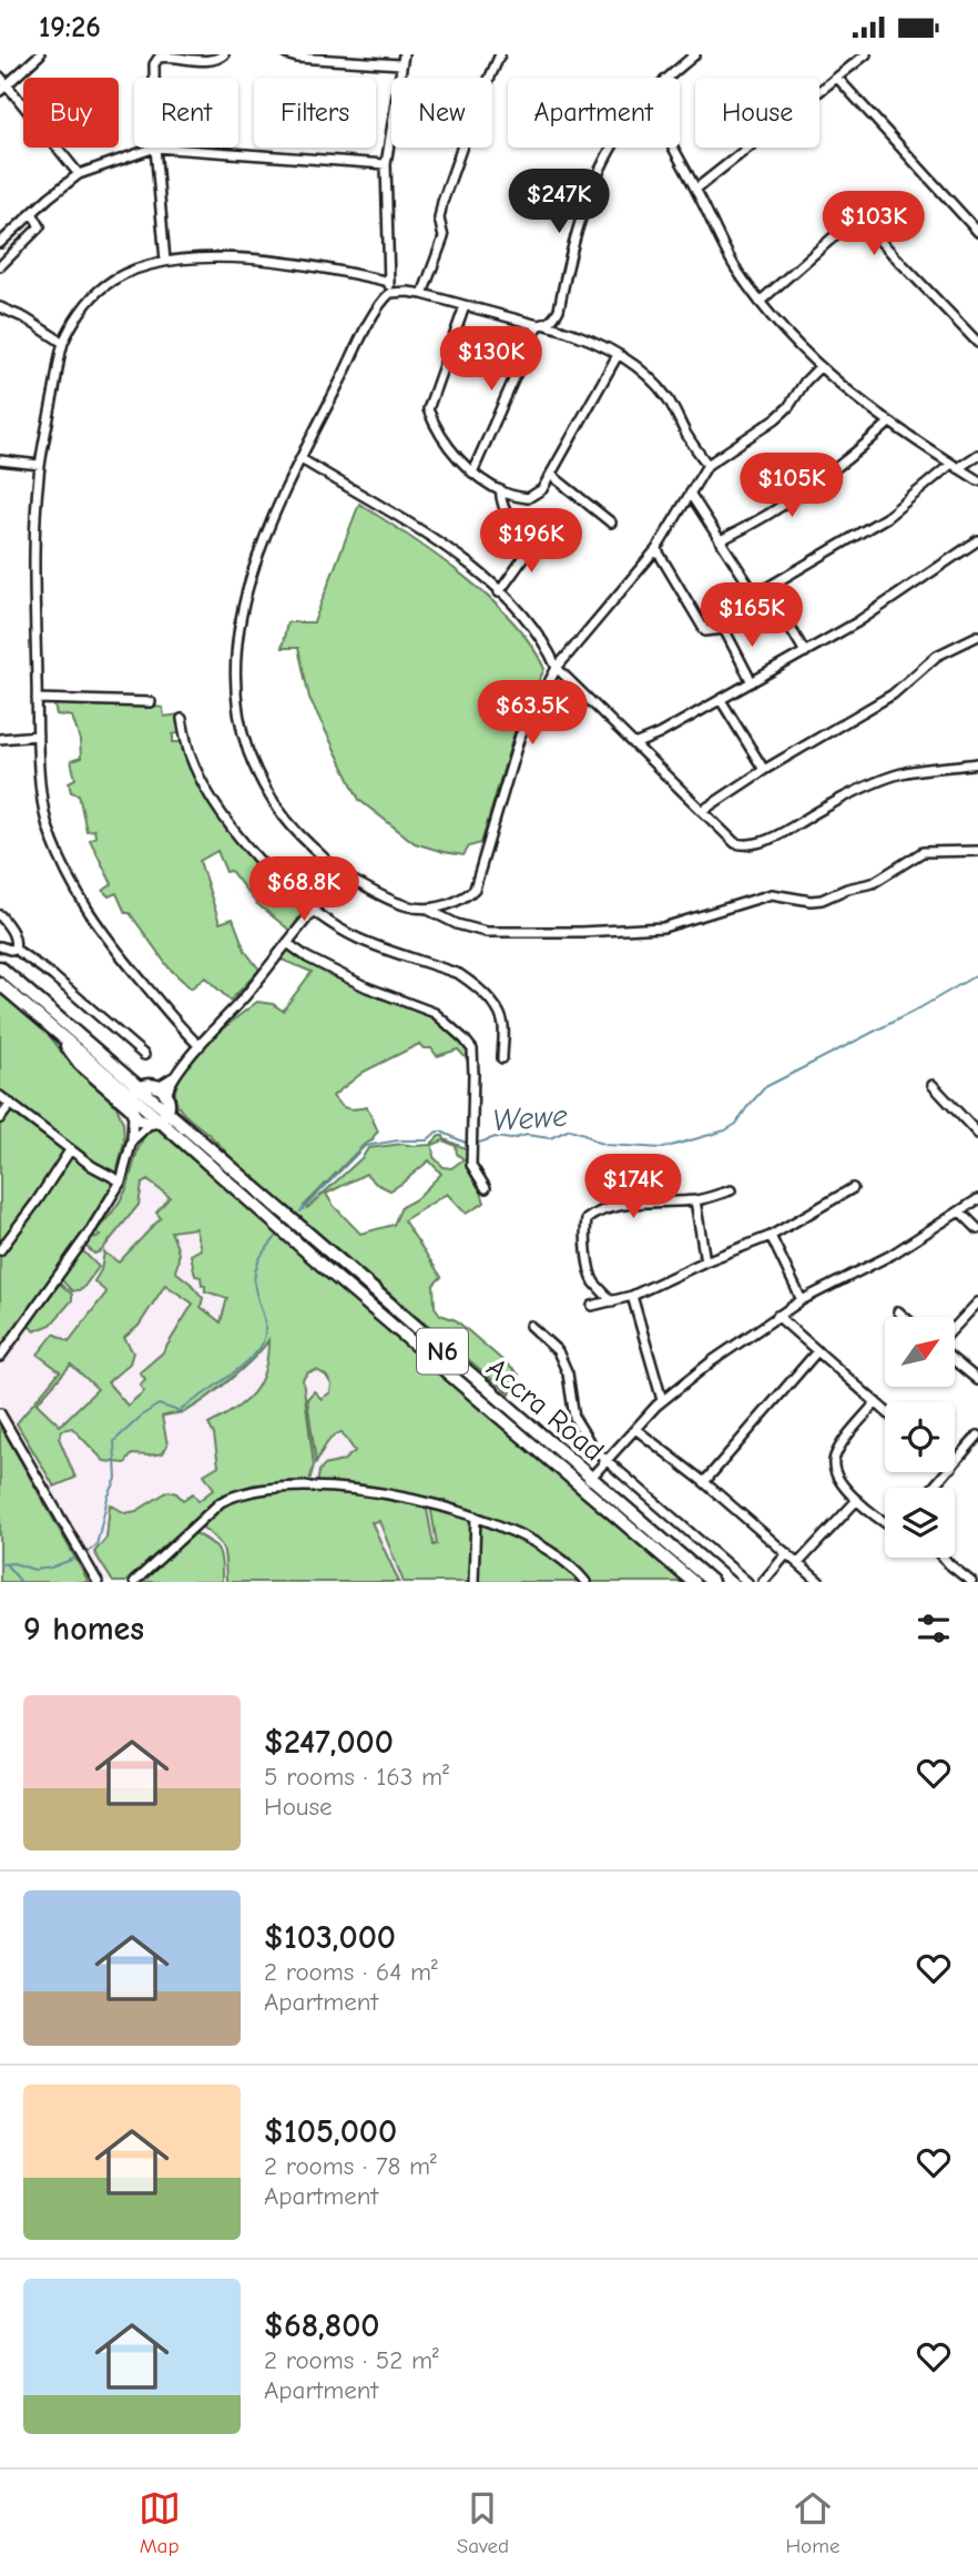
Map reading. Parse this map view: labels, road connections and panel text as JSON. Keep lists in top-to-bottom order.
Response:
{
  "streets": {
    "highway": ["N6", "Accra Road"]
  },
  "crossings": [
    ["N6", "Accra Road"]
  ],
  "water": ["Wewe"],
  "north": "top right",
  "page": {
    "status": "19:26",
    "chip": [
      "Buy",
      "Rent",
      "Filters",
      "New",
      "Apartment",
      "House"
    ],
    "price": [
      "$247K",
      "$103K",
      "$130K",
      "$105K",
      "$196K",
      "$165K",
      "$63.5K",
      "$68.8K",
      "$174K"
    ],
    "heading": "9 homes",
    "list": [
      {
        "name": "$247,000",
        "note": "5 rooms · 163 m² · House"
      },
      {
        "name": "$103,000",
        "note": "2 rooms · 64 m² · Apartment"
      },
      {
        "name": "$105,000",
        "note": "2 rooms · 78 m² · Apartment"
      },
      {
        "name": "$68,800",
        "note": "2 rooms · 52 m² · Apartment"
      }
    ],
    "tabs": ["Map", "Saved", "Home"]
  }
}
